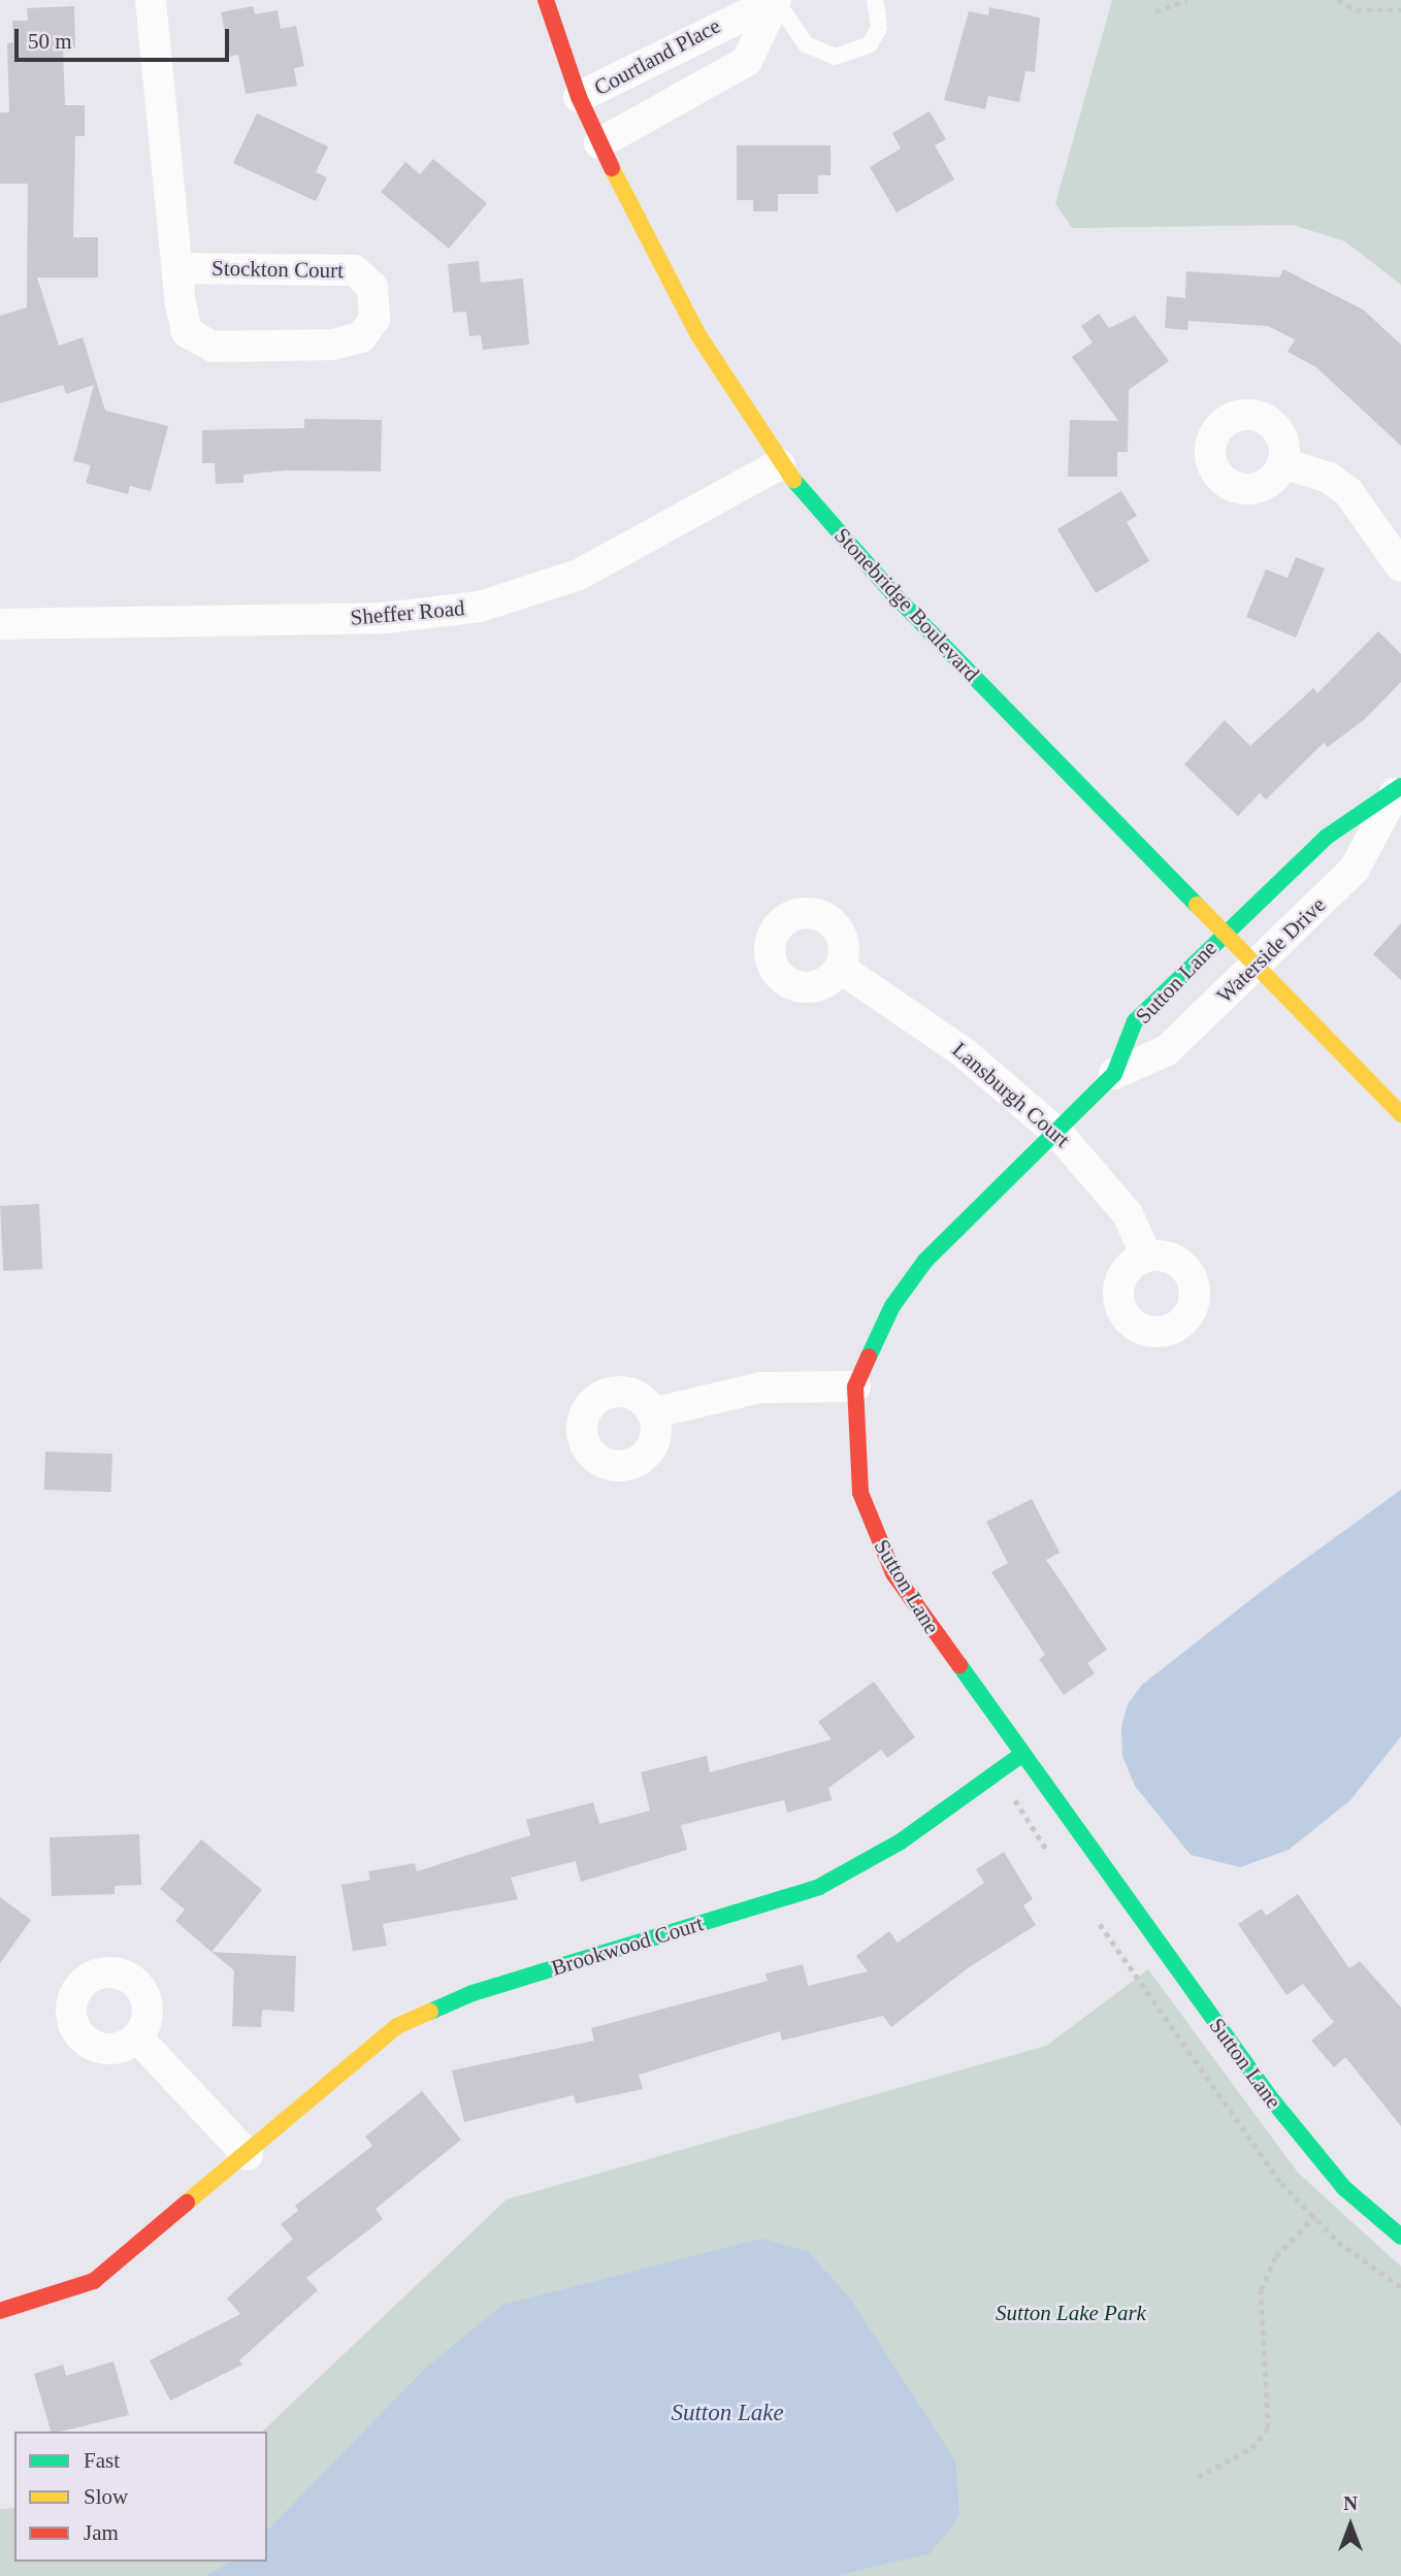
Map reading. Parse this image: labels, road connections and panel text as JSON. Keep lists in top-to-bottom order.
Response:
{
  "streets": {
    "street": [
      "Courtland Place",
      "Stockton Court",
      "Stonebridge Boulevard",
      "Sheffer Road",
      "Waterside Drive",
      "Sutton Lane",
      "Lansburgh Court",
      "Brookwood Court"
    ]
  },
  "crossings": [
    ["Courtland Place", "Stonebridge Boulevard"],
    ["Stonebridge Boulevard", "Sheffer Road"],
    ["Stonebridge Boulevard", "Waterside Drive"],
    ["Stonebridge Boulevard", "Sutton Lane"],
    ["Waterside Drive", "Sutton Lane"],
    ["Sutton Lane", "Lansburgh Court"],
    ["Sutton Lane", "Brookwood Court"]
  ],
  "water": ["Sutton Lake"],
  "parks": ["Sutton Lake Park"],
  "legend": ["Fast", "Slow", "Jam"],
  "scale_bar": "50 m",
  "north": "top"
}
